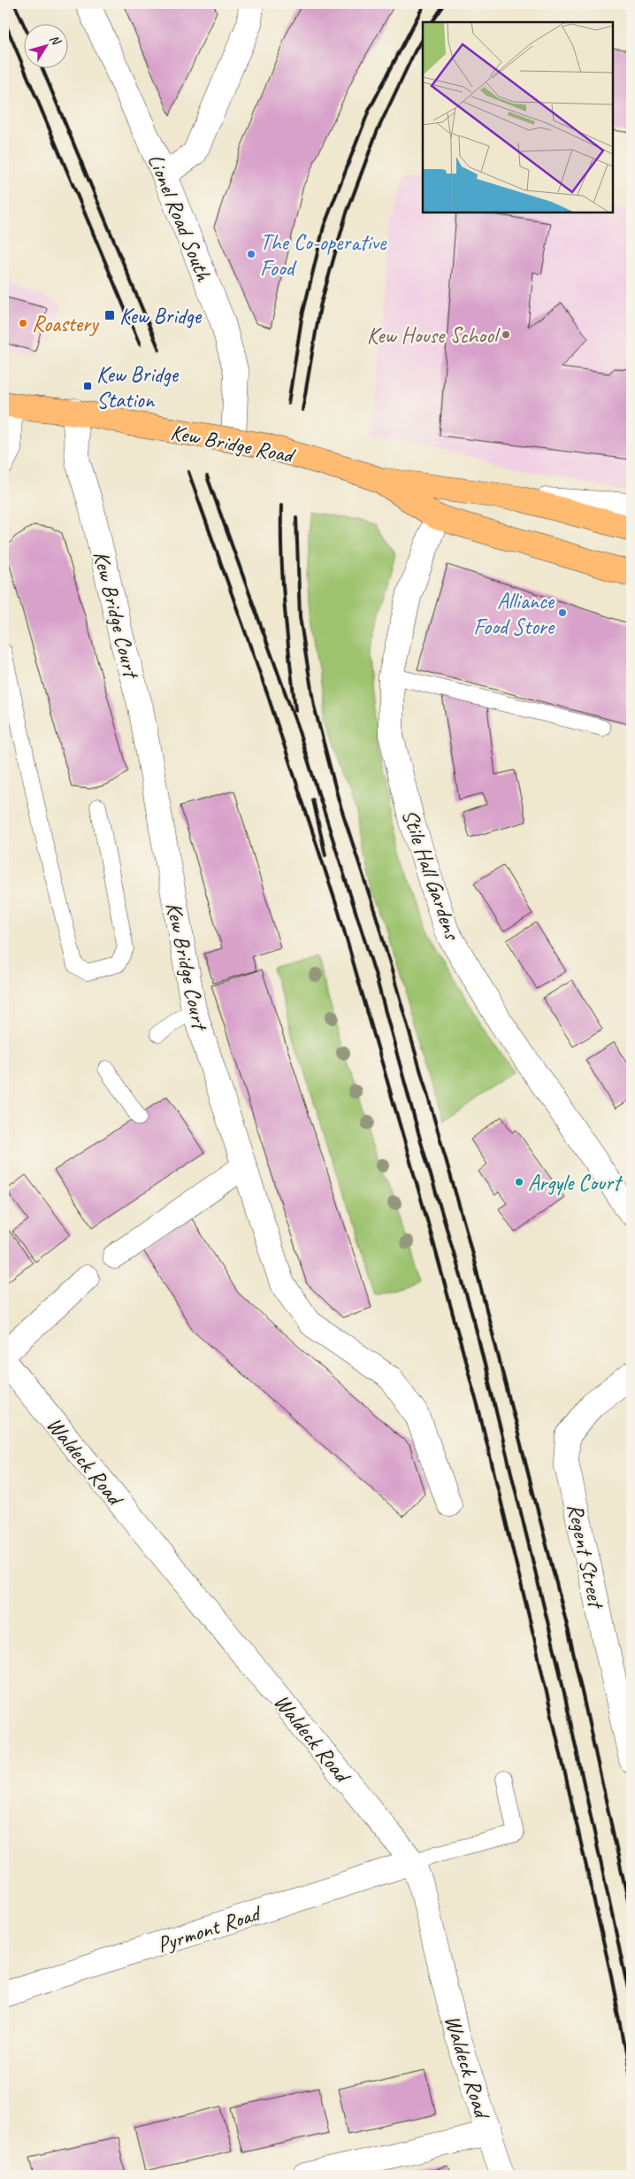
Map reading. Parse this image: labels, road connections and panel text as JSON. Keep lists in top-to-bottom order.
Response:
{
  "streets": {
    "highway": ["Kew Bridge Road"],
    "street": [
      "Lionel Road South",
      "Kew Bridge Court",
      "Stile Hall Gardens",
      "Waldeck Road",
      "Regent Street",
      "Pyrmont Road"
    ]
  },
  "crossings": [
    ["Lionel Road South", "Kew Bridge Road"],
    ["Kew Bridge Road", "Kew Bridge Court"],
    ["Kew Bridge Road", "Stile Hall Gardens"],
    ["Waldeck Road", "Pyrmont Road"]
  ],
  "places": {
    "other": [
      "The Co-operative Food",
      "Roastery",
      "Kew House School",
      "Alliance Food Store",
      "Argyle Court"
    ],
    "transit": ["Kew Bridge", "Kew Bridge Station"]
  },
  "north": "top right"
}
